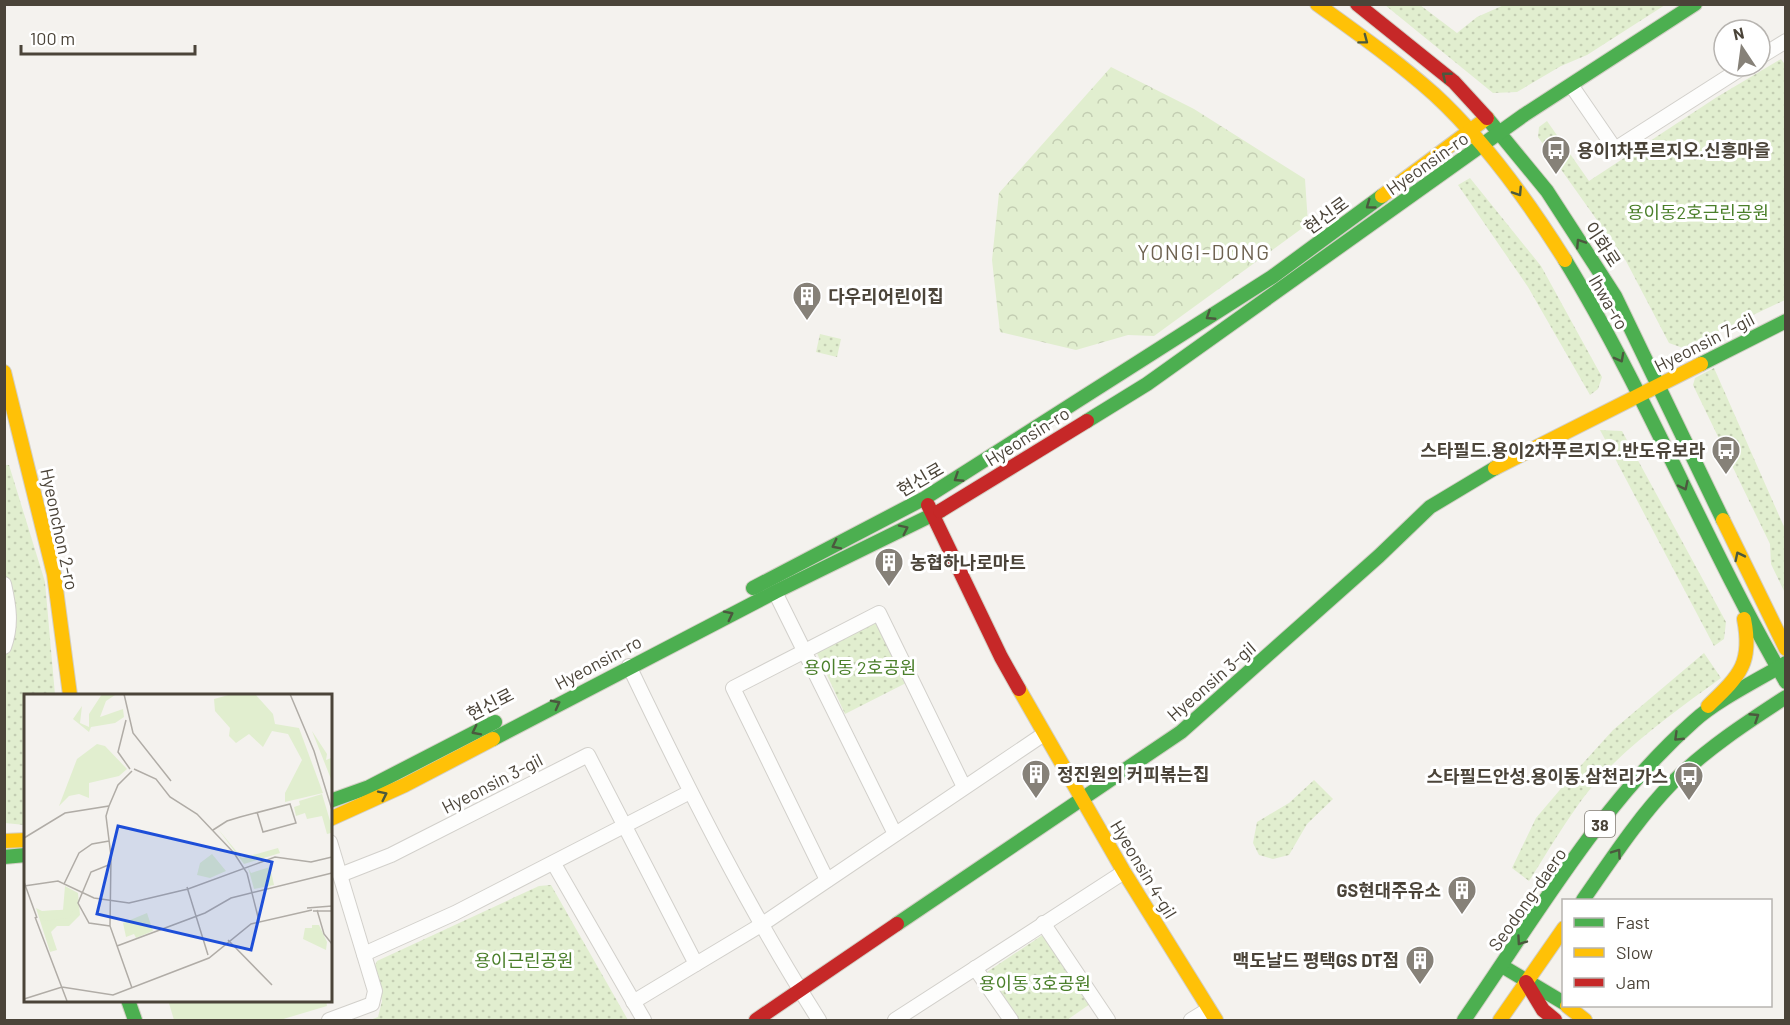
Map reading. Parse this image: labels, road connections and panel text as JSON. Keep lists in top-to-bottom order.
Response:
{
  "streets": {
    "street": [
      "Hyeonsin-ro",
      "현신로",
      "이화로",
      "Ihwa-ro",
      "Hyeonsin 7-gil",
      "Hyeonchon 2-ro",
      "Hyeonsin 3-gil",
      "38",
      "Hyeonsin 4-gil",
      "Seodong-daero"
    ]
  },
  "crossings": [
    ["Hyeonsin-ro", "이화로"],
    ["Hyeonsin-ro", "Ihwa-ro"],
    ["Hyeonsin-ro", "Hyeonsin 4-gil"],
    ["현신로", "이화로"],
    ["현신로", "Ihwa-ro"],
    ["현신로", "Hyeonsin 4-gil"],
    ["이화로", "Hyeonsin 7-gil"],
    ["Ihwa-ro", "Hyeonsin 7-gil"],
    ["Ihwa-ro", "Hyeonsin 3-gil"],
    ["Ihwa-ro", "Seodong-daero"],
    ["Hyeonsin 7-gil", "Hyeonsin 3-gil"],
    ["Hyeonsin 3-gil", "Hyeonsin 4-gil"]
  ],
  "one_way": [
    "Hyeonsin-ro",
    "현신로",
    "이화로",
    "Ihwa-ro"
  ],
  "districts": ["YONGI-DONG"],
  "parks": [
    "용이동2호근린공원",
    "용이동 2호공원",
    "용이근린공원",
    "용이동 3호공원"
  ],
  "places": {
    "bus stop": ["용이1차푸르지오.신흥마을", "스타필드.용이2차푸르지오.반도유보라", "스타필드안성.용이동.삼천리가스"],
    "building": [
      "다우리어린이집",
      "농협하나로마트",
      "정진원의 커피볶는집",
      "GS현대주유소",
      "맥도날드 평택GS DT점"
    ]
  },
  "legend": ["Fast", "Slow", "Jam"],
  "scale_bar": "100 m",
  "north": "top"
}
